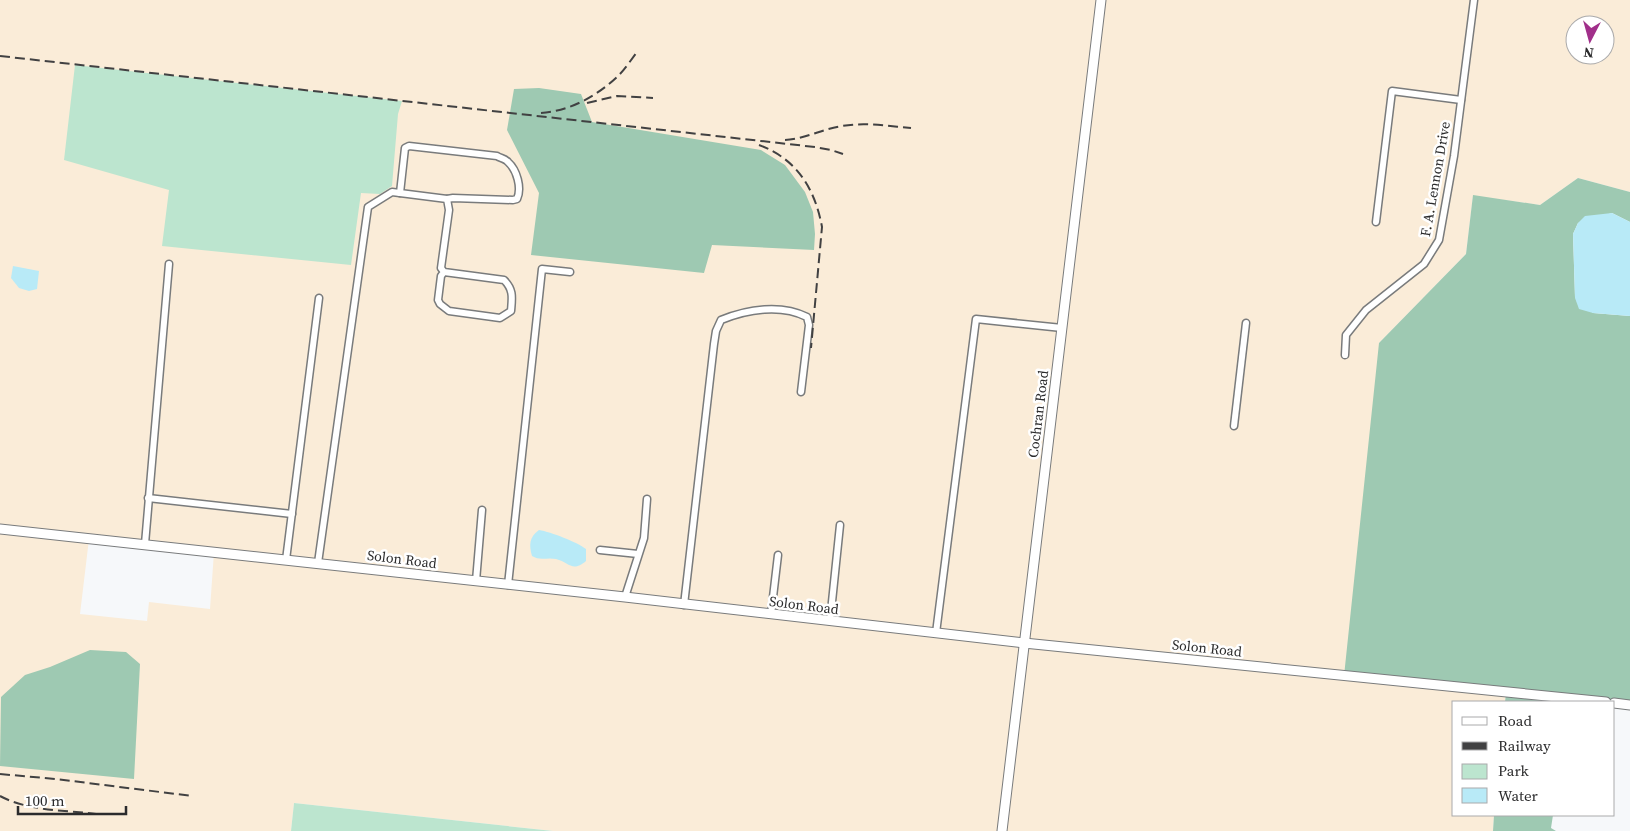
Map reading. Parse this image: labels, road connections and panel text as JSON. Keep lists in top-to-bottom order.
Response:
{
  "streets": {
    "street": ["F. A. Lennon Drive", "Cochran Road", "Solon Road"]
  },
  "crossings": [
    ["Cochran Road", "Solon Road"]
  ],
  "legend": [
    "Road",
    "Railway",
    "Park",
    "Water"
  ],
  "scale_bar": "100 m",
  "north": "bottom"
}
